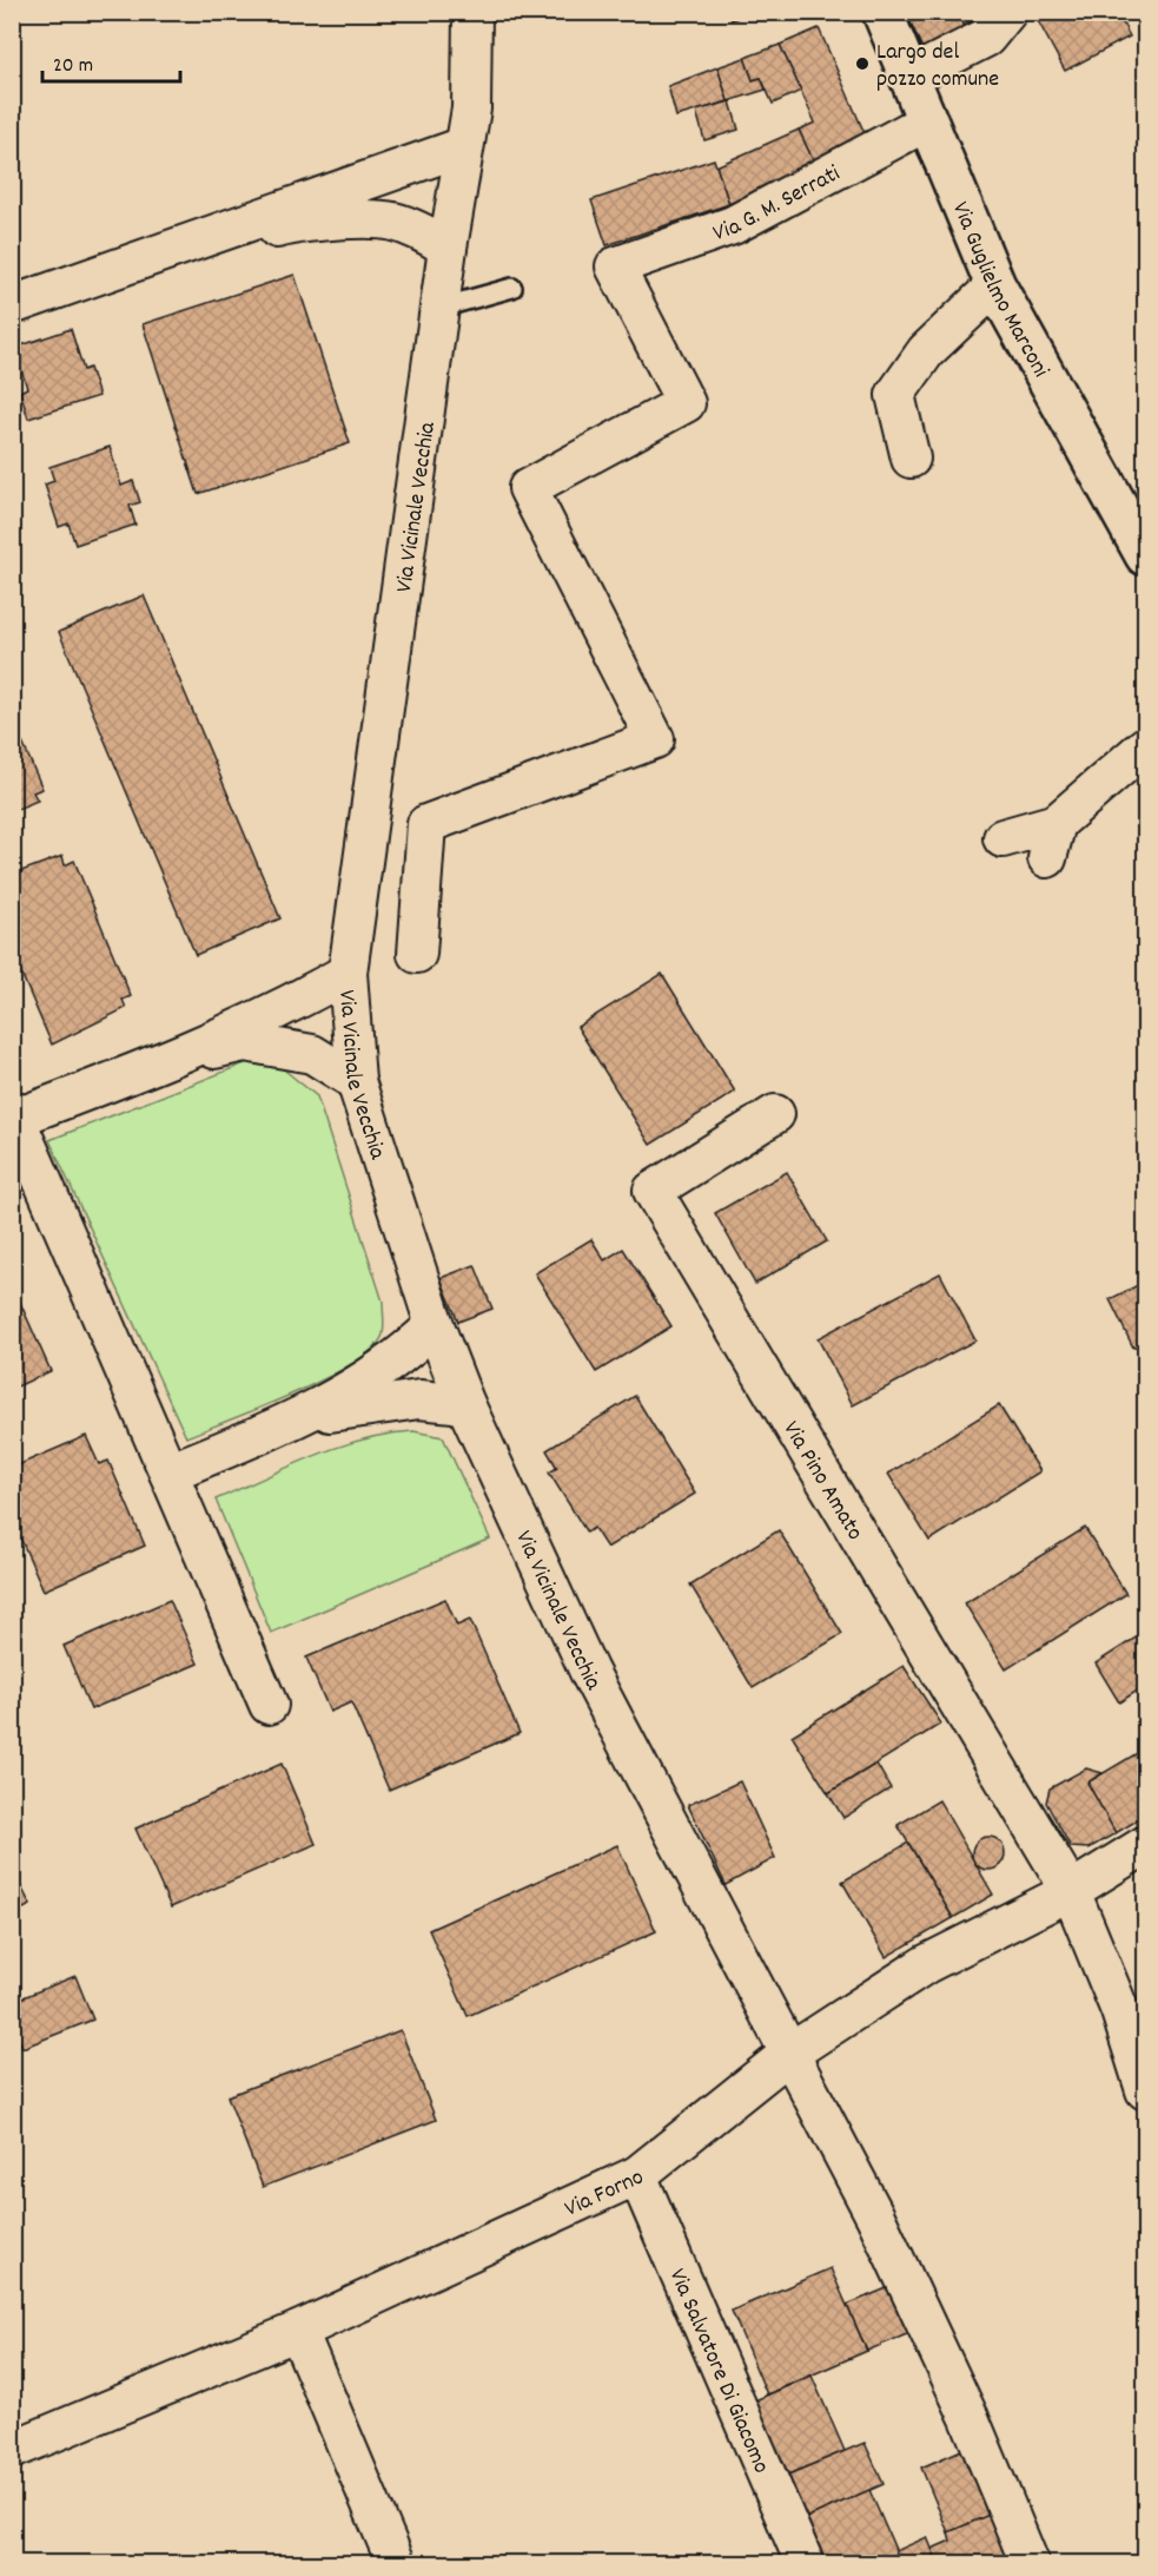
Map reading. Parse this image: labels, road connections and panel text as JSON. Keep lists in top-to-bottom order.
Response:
{
  "streets": {
    "street": [
      "Via G. M. Serrati",
      "Via Guglielmo Marconi",
      "Via Vicinale Vecchia",
      "Via Pino Amato",
      "Via Forno",
      "Via Salvatore Di Giacomo"
    ]
  },
  "crossings": [
    ["Via G. M. Serrati", "Via Guglielmo Marconi"],
    ["Via Vicinale Vecchia", "Via Forno"],
    ["Via Pino Amato", "Via Forno"],
    ["Via Forno", "Via Salvatore Di Giacomo"]
  ],
  "places": ["Largo del pozzo comune"],
  "scale_bar": "20 m"
}
